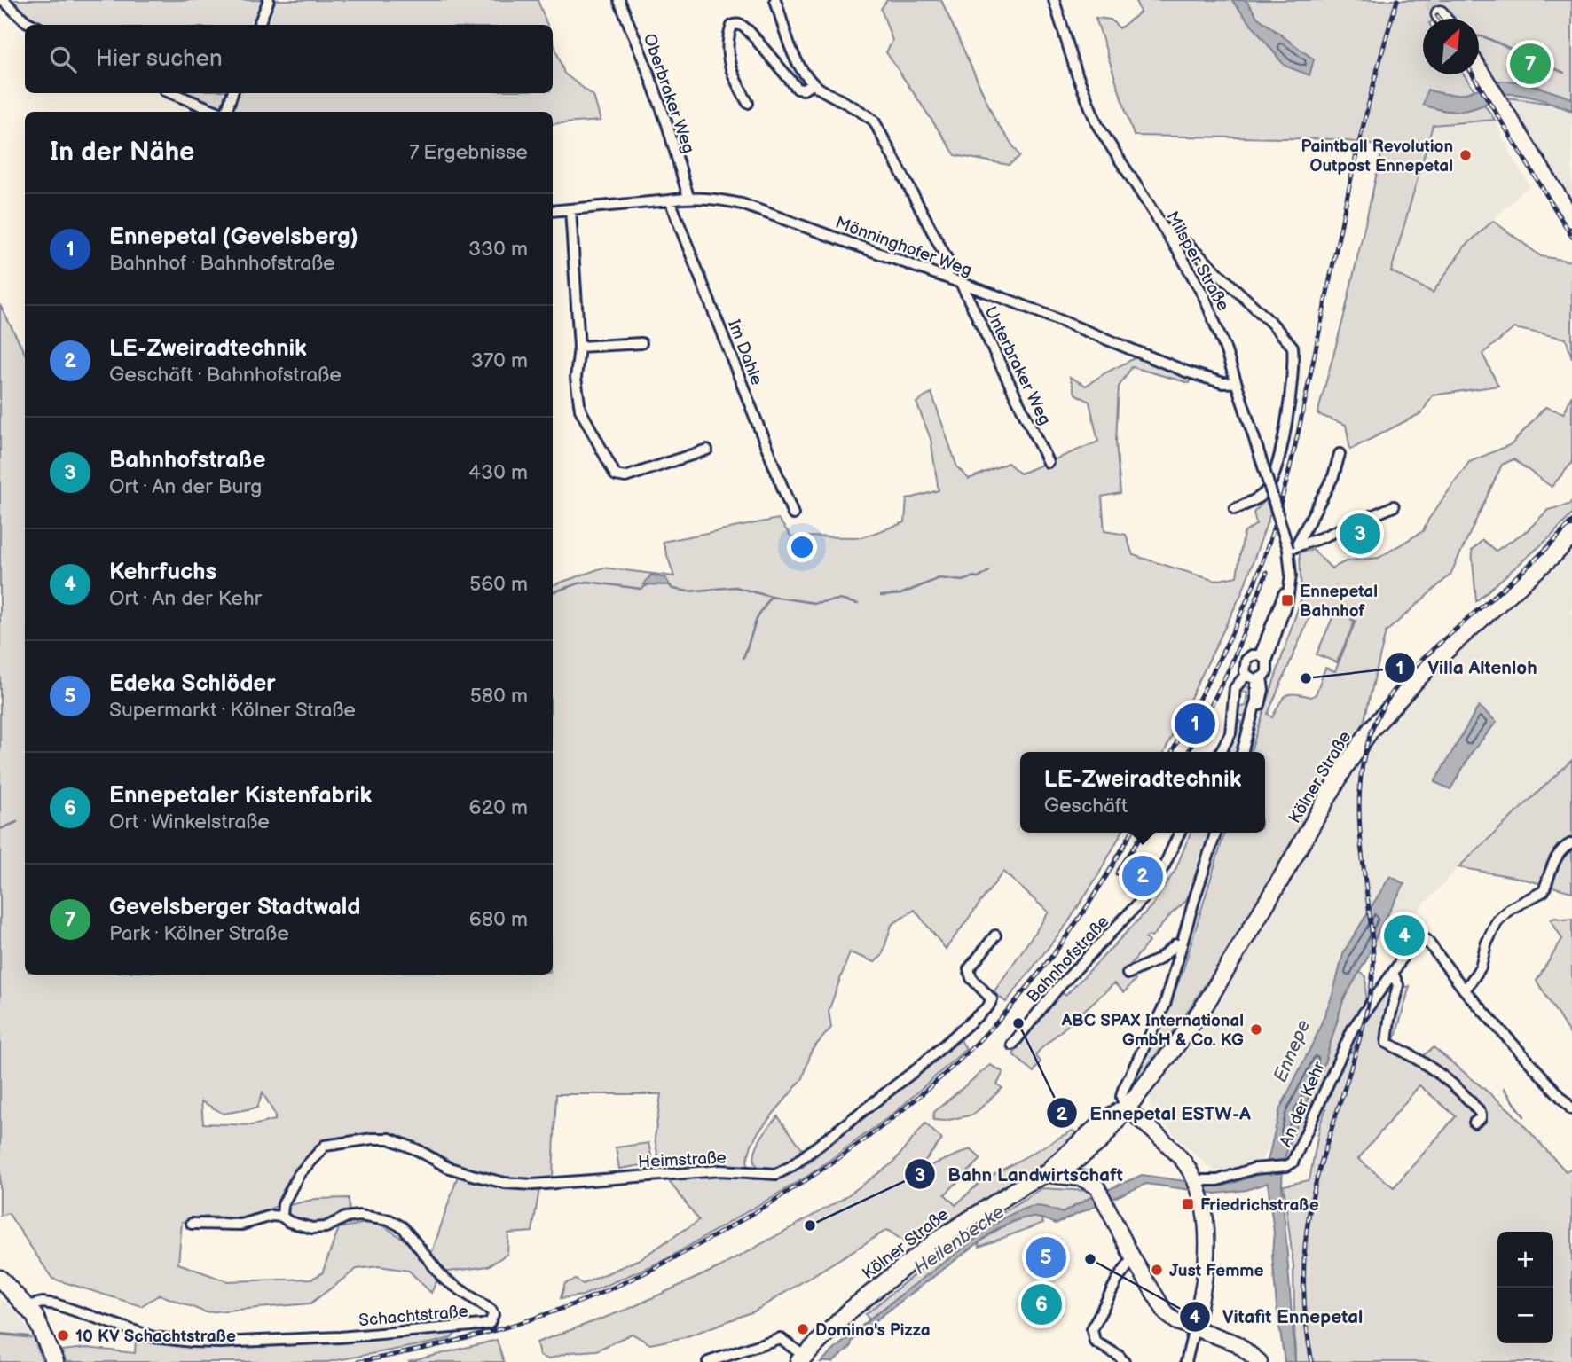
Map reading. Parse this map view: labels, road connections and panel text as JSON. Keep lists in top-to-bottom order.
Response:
{
  "streets": {
    "main road": ["Kölner Straße"],
    "street": [
      "Oberbraker Weg",
      "Mönninghofer Weg",
      "Milsper Straße",
      "Im Dahle",
      "Unterbraker Weg",
      "Bahnhofstraße",
      "An der Kehr",
      "Heimstraße",
      "Schachtstraße"
    ]
  },
  "crossings": [
    ["Oberbraker Weg", "Mönninghofer Weg"],
    ["Mönninghofer Weg", "Milsper Straße"],
    ["Mönninghofer Weg", "Im Dahle"],
    ["Mönninghofer Weg", "Unterbraker Weg"],
    ["Heimstraße", "Schachtstraße"]
  ],
  "water": ["Ennepe", "Heilenbecke"],
  "places": {
    "other": [
      "Paintball Revolution Outpost Ennepetal",
      "Villa Altenloh",
      "Ennepetal ESTW-A",
      "ABC SPAX International GmbH & Co. KG",
      "Bahn Landwirtschaft",
      "Vitafit Ennepetal",
      "Just Femme",
      "Domino's Pizza",
      "10 KV Schachtstraße"
    ],
    "transit": ["Ennepetal Bahnhof", "Friedrichstraße"]
  },
  "north": "top right",
  "page": {
    "search": "Hier suchen",
    "pins": [
      "7",
      "3",
      "1",
      "2",
      "4",
      "5",
      "6"
    ],
    "heading": ["In der Nähe", "7 Ergebnisse"],
    "list": [
      {
        "mark": "1",
        "name": "Ennepetal (Gevelsberg)",
        "note": "Bahnhof · Bahnhofstraße",
        "value": "330 m"
      },
      {
        "mark": "2",
        "name": "LE-Zweiradtechnik",
        "note": "Geschäft · Bahnhofstraße",
        "value": "370 m"
      },
      {
        "mark": "3",
        "name": "Bahnhofstraße",
        "note": "Ort · An der Burg",
        "value": "430 m"
      },
      {
        "mark": "4",
        "name": "Kehrfuchs",
        "note": "Ort · An der Kehr",
        "value": "560 m"
      },
      {
        "mark": "5",
        "name": "Edeka Schlöder",
        "note": "Supermarkt · Kölner Straße",
        "value": "580 m"
      },
      {
        "mark": "6",
        "name": "Ennepetaler Kistenfabrik",
        "note": "Ort · Winkelstraße",
        "value": "620 m"
      },
      {
        "mark": "7",
        "name": "Gevelsberger Stadtwald",
        "note": "Park · Kölner Straße",
        "value": "680 m"
      }
    ],
    "popup": ["LE-Zweiradtechnik", "Geschäft"],
    "map_buttons": ["+", "−"]
  }
}
